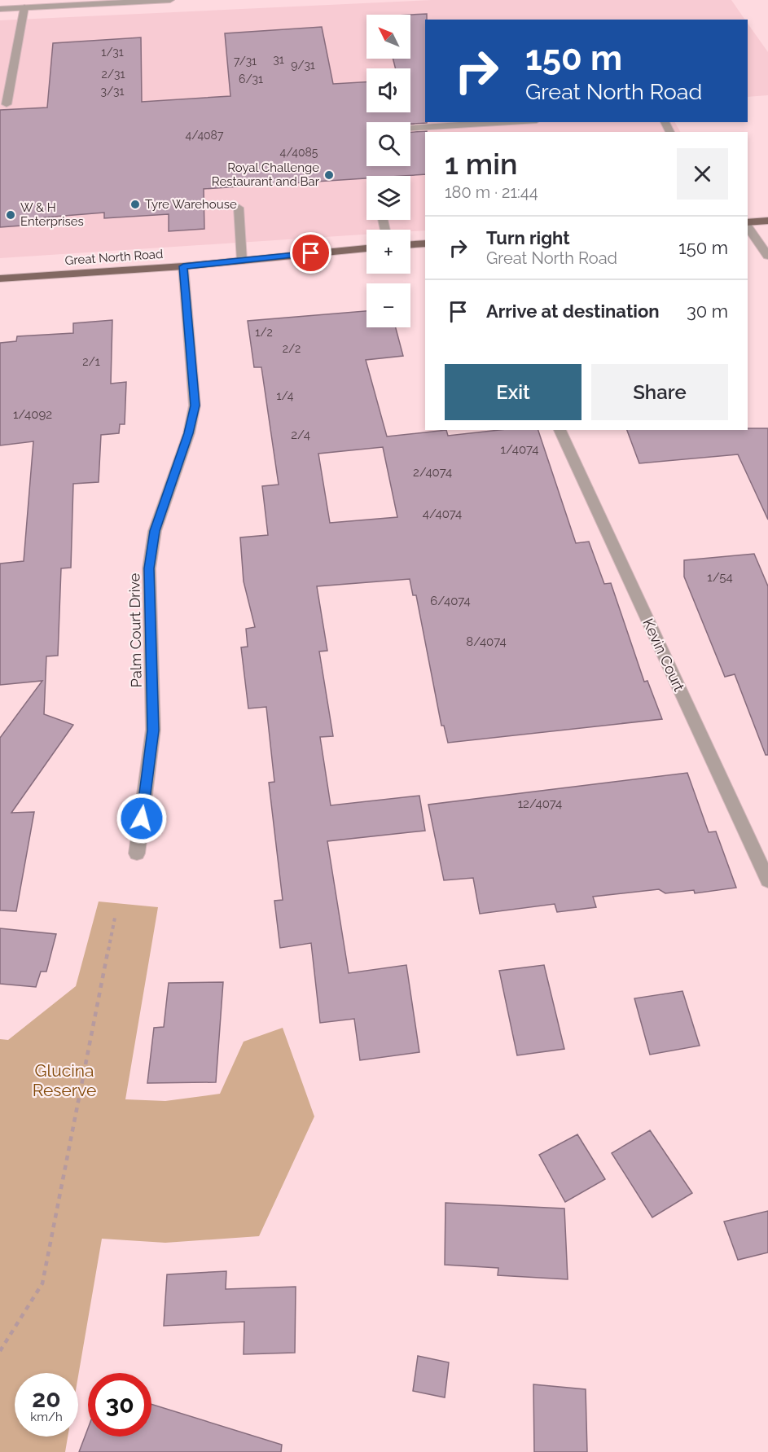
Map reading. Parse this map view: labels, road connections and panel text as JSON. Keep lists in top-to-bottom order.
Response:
{
  "streets": {
    "main road": ["Great North Road"],
    "street": ["Palm Court Drive", "Kevin Court"]
  },
  "crossings": [
    ["Great North Road", "Palm Court Drive"]
  ],
  "parks": ["Glucina Reserve"],
  "places": ["Royal Challenge Restaurant and Bar", "Tyre Warehouse", "W & H Enterprises"],
  "house_numbers": [
    "1/31",
    "31",
    "7/31",
    "9/31",
    "2/31",
    "6/31",
    "3/31",
    "4/4087",
    "4/4085",
    "1/2",
    "2/2",
    "2/1",
    "1/4",
    "1/4092",
    "2/4",
    "1/4074",
    "2/4074",
    "4/4074",
    "1/54",
    "6/4074",
    "8/4074",
    "12/4074"
  ],
  "north": "top left",
  "page": {
    "map_buttons": ["+", "−"],
    "turn": ["150 m", "Great North Road"],
    "heading": ["1 min", "180 m · 21:44"],
    "list": [
      {
        "name": "Turn right",
        "note": "Great North Road",
        "value": "150 m"
      },
      {
        "name": "Arrive at destination",
        "value": "30 m"
      }
    ],
    "buttons": ["Exit", "Share"],
    "speed": "20 km/h",
    "limit": "30"
  }
}
